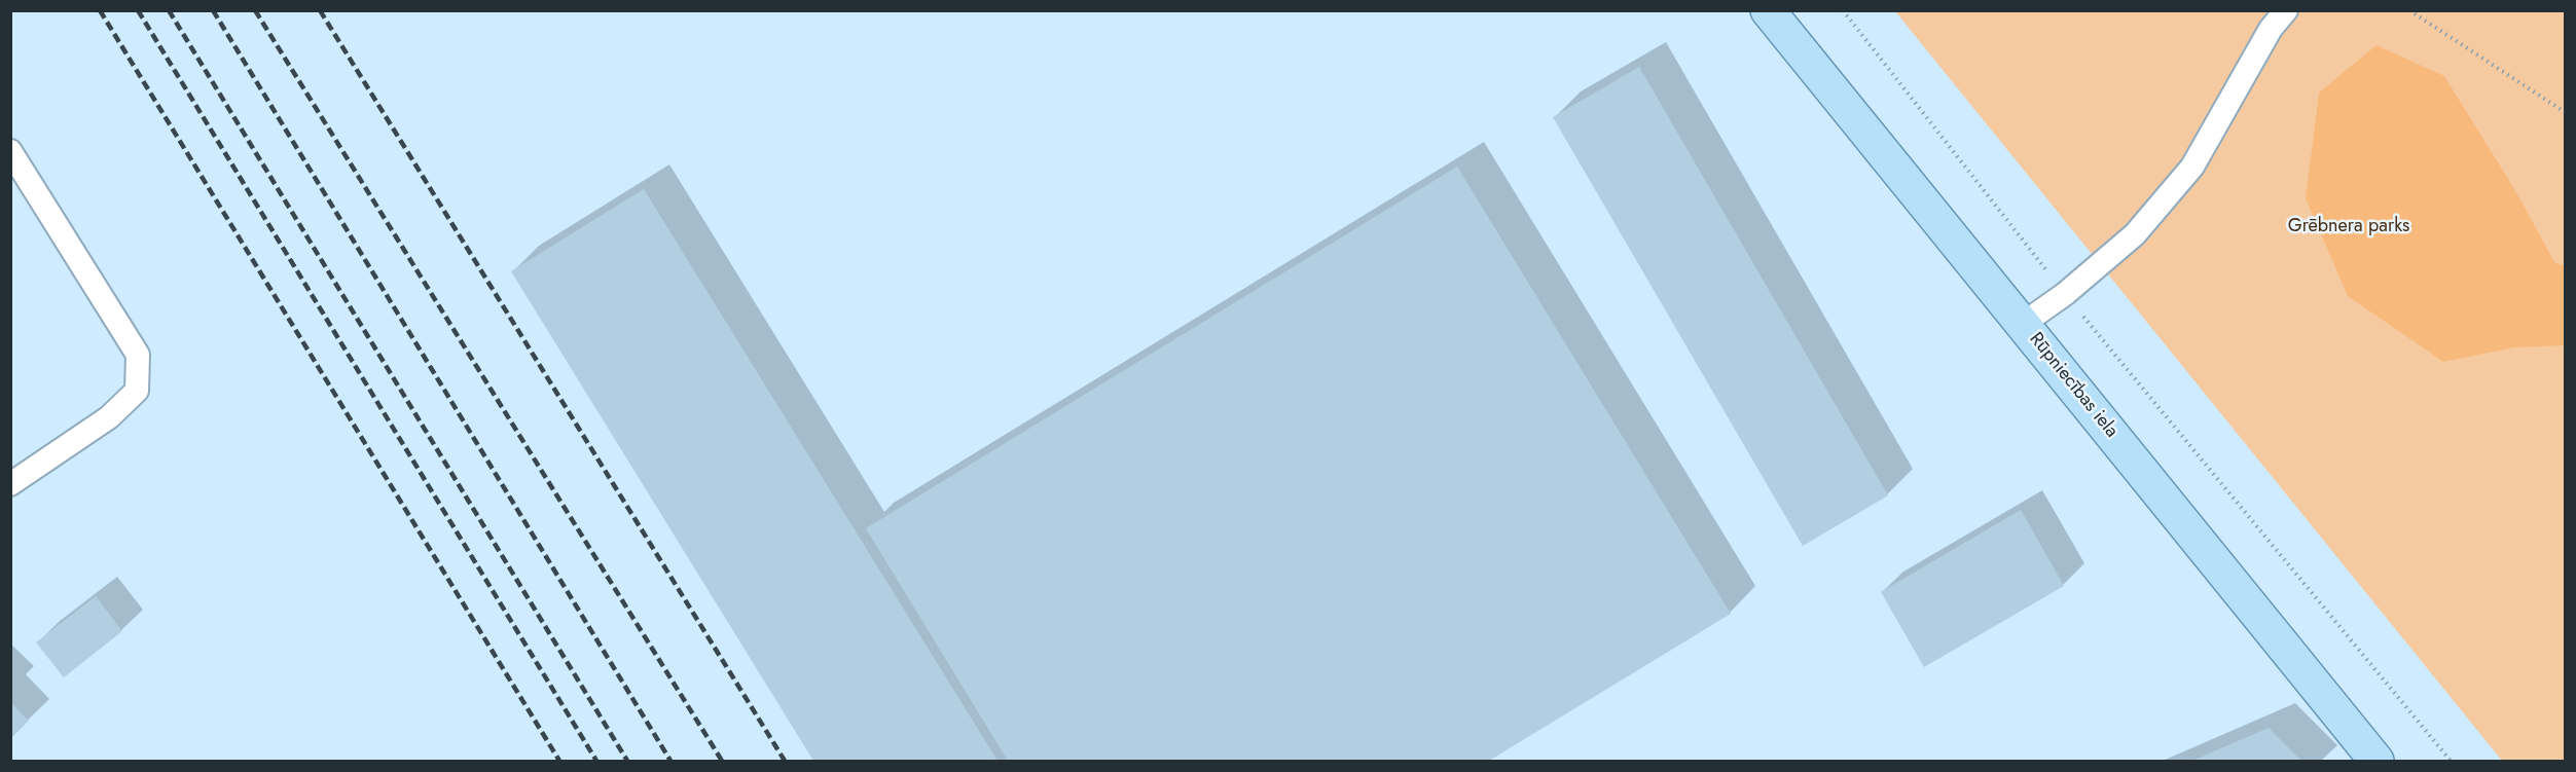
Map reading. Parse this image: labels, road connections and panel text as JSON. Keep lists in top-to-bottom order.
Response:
{
  "streets": {
    "main road": ["Rūpniecības iela"]
  },
  "parks": ["Grēbnera parks"]
}
